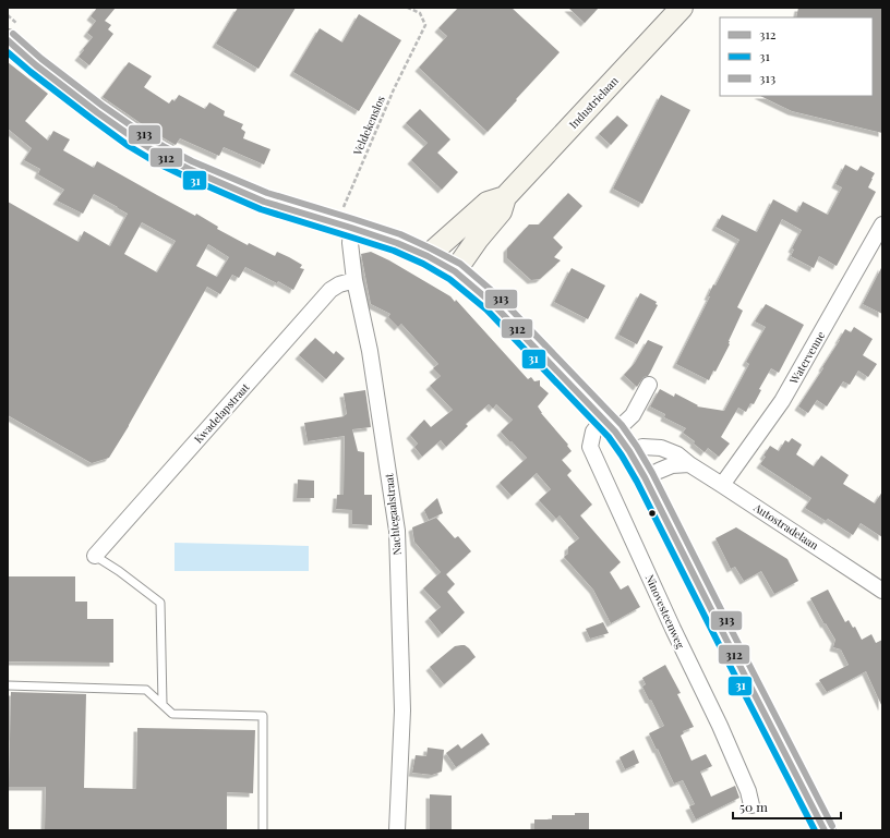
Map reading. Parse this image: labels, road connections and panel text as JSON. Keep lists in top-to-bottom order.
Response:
{
  "streets": {
    "main road": ["Industrielaan"],
    "street": [
      "Watervenne",
      "Kwadelapstraat",
      "Nachtegaalstraat",
      "Autostradelaan",
      "Ninovesteenweg"
    ],
    "path": ["Veldekenslos"]
  },
  "crossings": [
    ["Veldekenslos", "Nachtegaalstraat"],
    ["Watervenne", "Autostradelaan"],
    ["Kwadelapstraat", "Nachtegaalstraat"]
  ],
  "lines": ["transit line 313", "transit line 312", "transit line 31"],
  "legend": ["312", "31", "313"],
  "scale_bar": "50 m"
}
